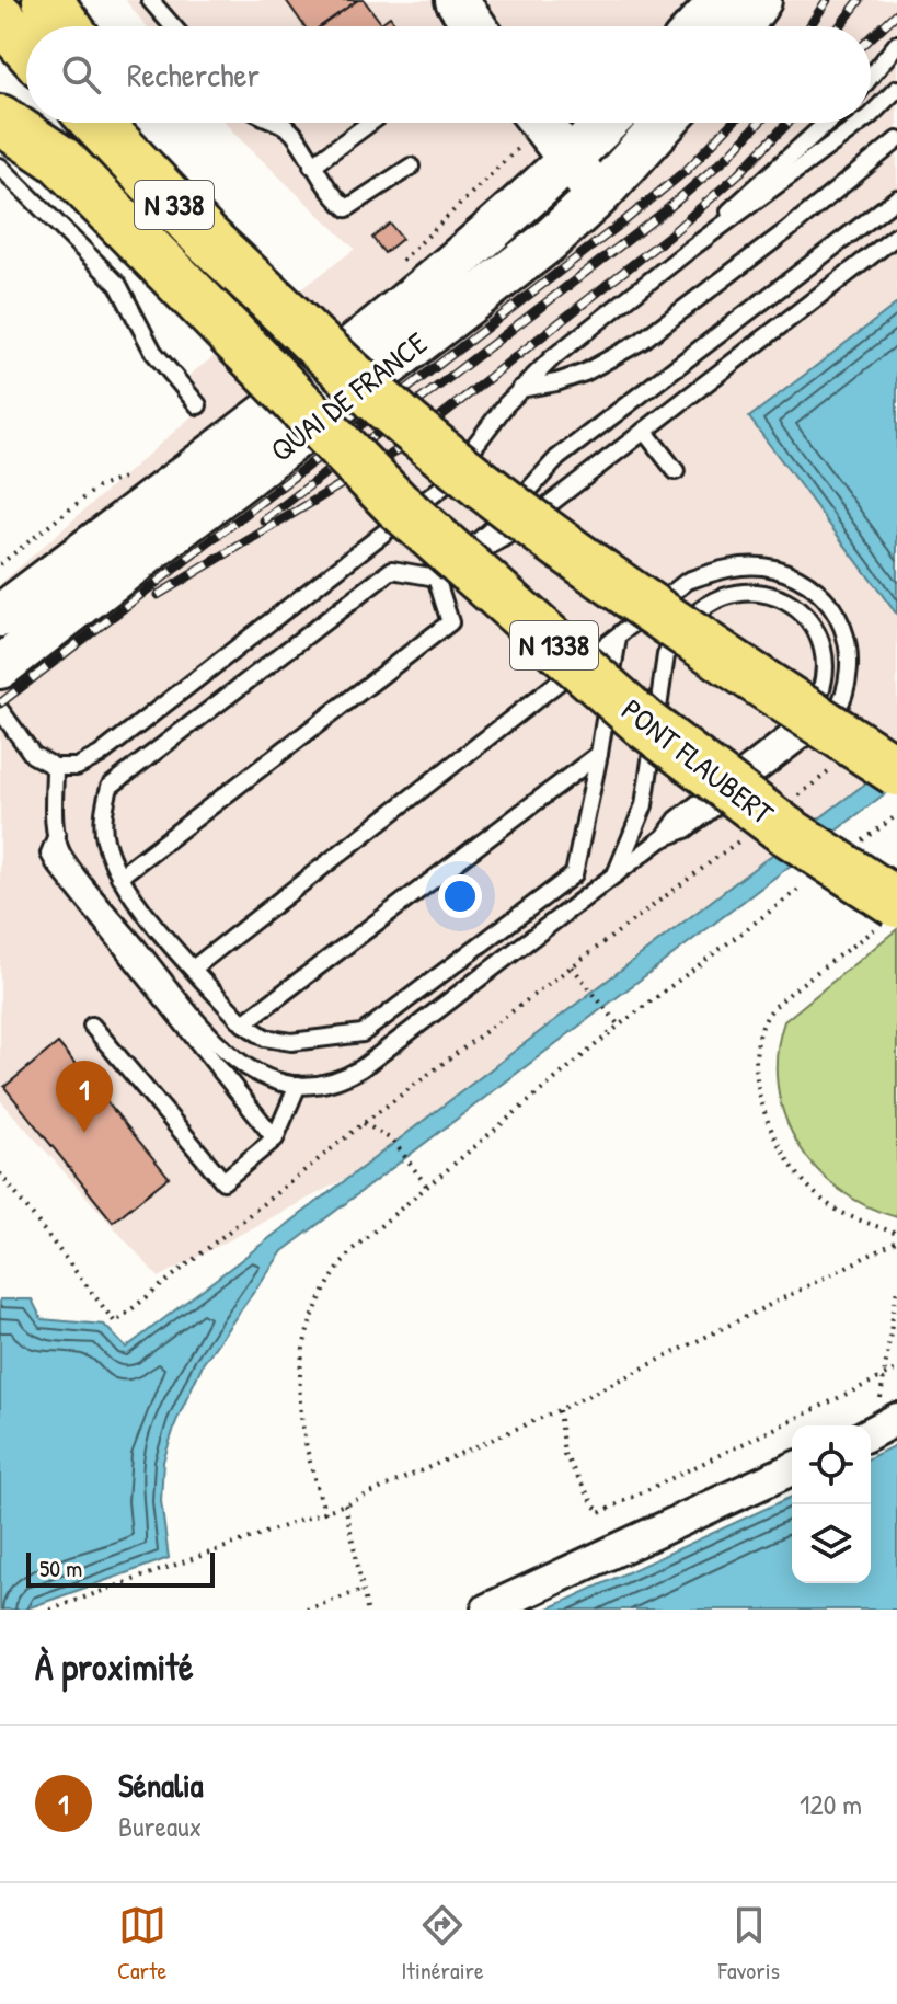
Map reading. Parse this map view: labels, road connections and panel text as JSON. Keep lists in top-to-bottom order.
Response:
{
  "streets": {
    "highway": ["N 338", "N 1338", "PONT FLAUBERT"],
    "main road": ["QUAI DE FRANCE"]
  },
  "crossings": [
    ["N 338", "N 1338"]
  ],
  "scale_bar": "50 m",
  "page": {
    "search": "Rechercher",
    "pins": "1",
    "scale": "50 m",
    "heading": "À proximité",
    "list": [
      {
        "mark": "1",
        "name": "Sénalia",
        "note": "Bureaux",
        "value": "120 m"
      }
    ],
    "nav": ["Carte", "Itinéraire", "Favoris"]
  }
}
